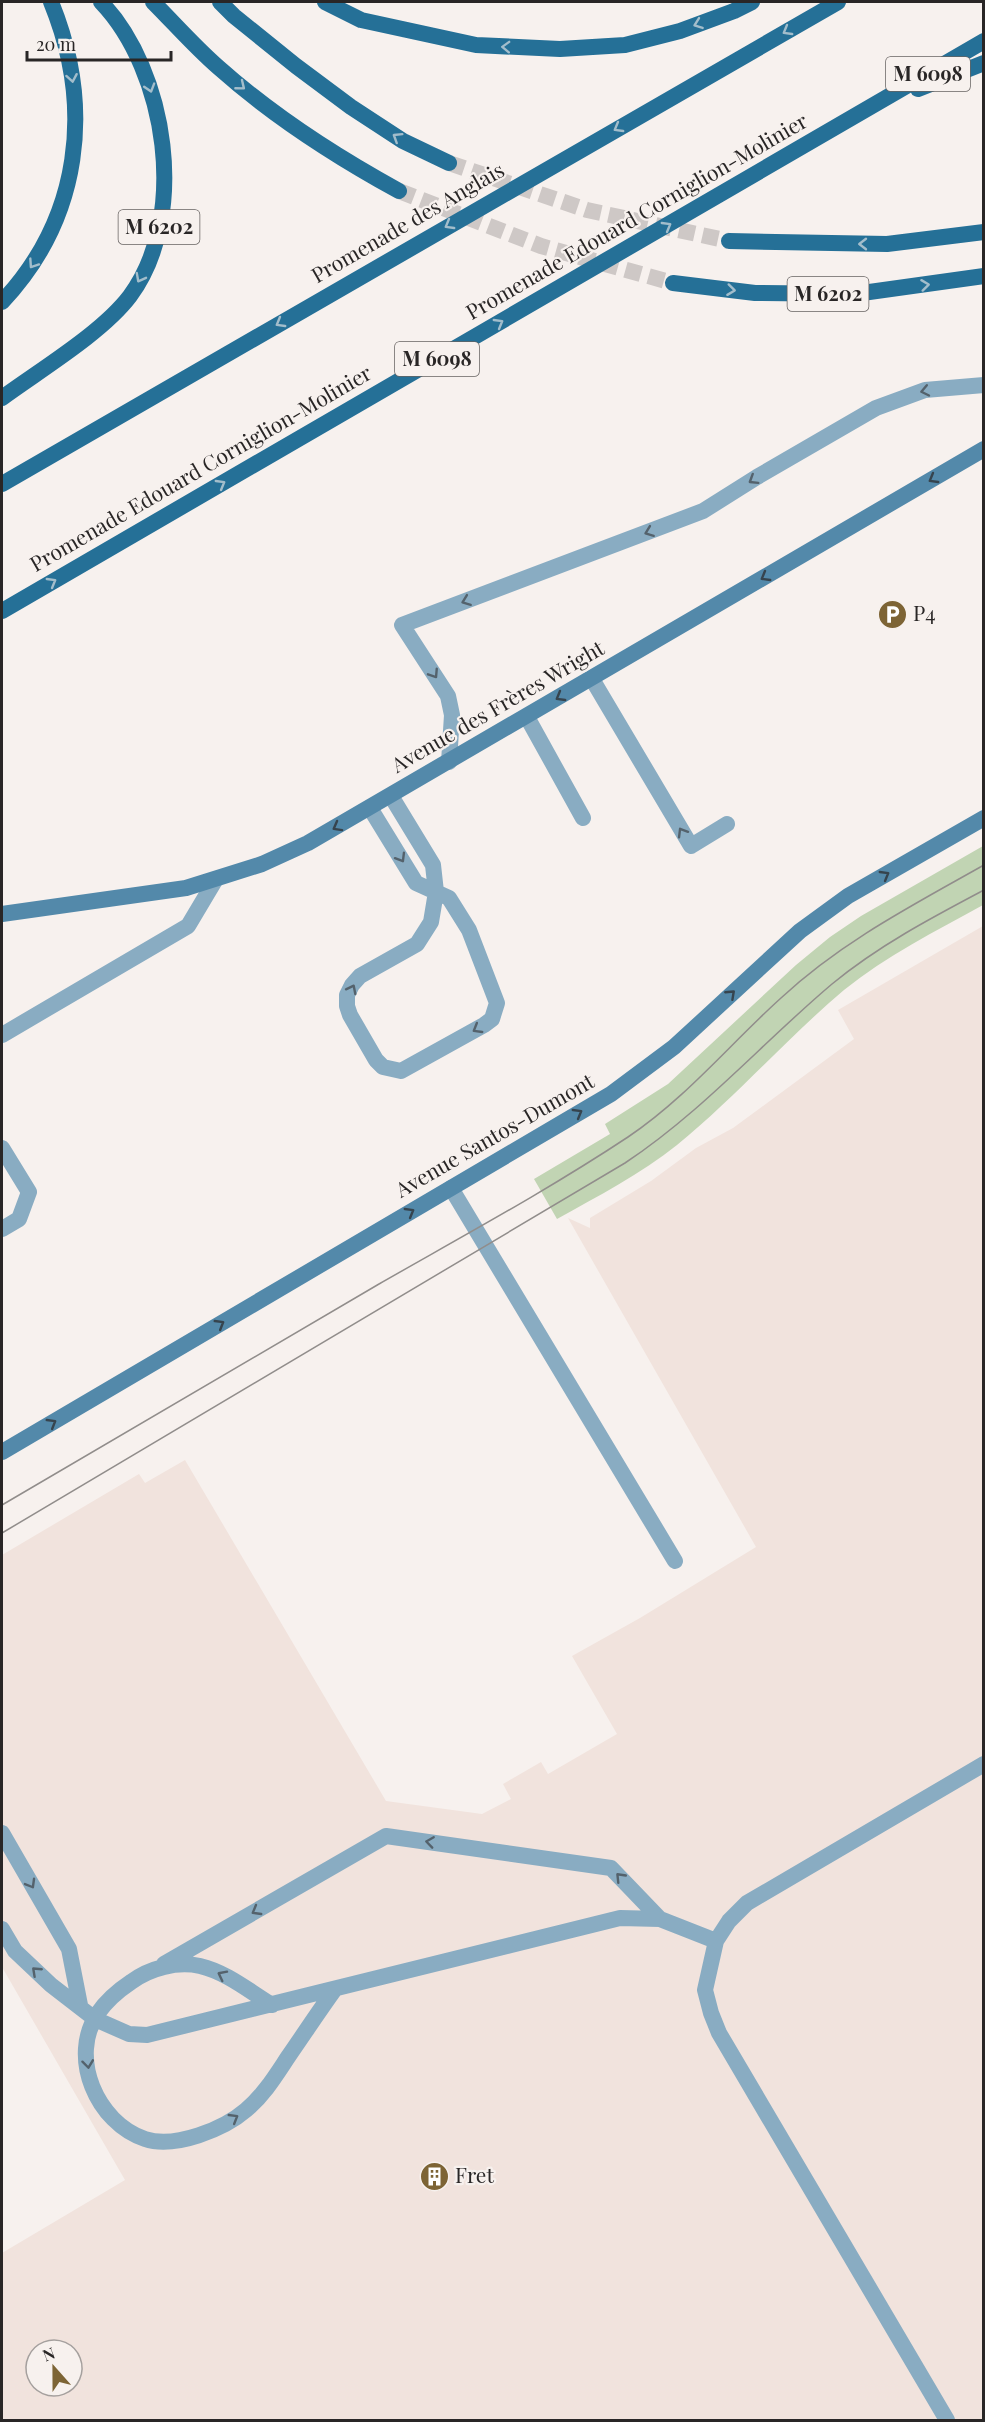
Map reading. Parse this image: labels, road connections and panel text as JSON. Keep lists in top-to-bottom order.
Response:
{
  "streets": {
    "main road": [
      "M 6098",
      "Promenade Edouard Corniglion-Molinier",
      "Promenade des Anglais",
      "M 6202",
      "Avenue des Frères Wright",
      "Avenue Santos-Dumont"
    ]
  },
  "one_way": [
    "Promenade Edouard Corniglion-Molinier",
    "Promenade des Anglais",
    "Avenue des Frères Wright",
    "Avenue Santos-Dumont"
  ],
  "places": {
    "parking": ["P4"],
    "building": ["Fret"]
  },
  "scale_bar": "20 m",
  "north": "top"
}
